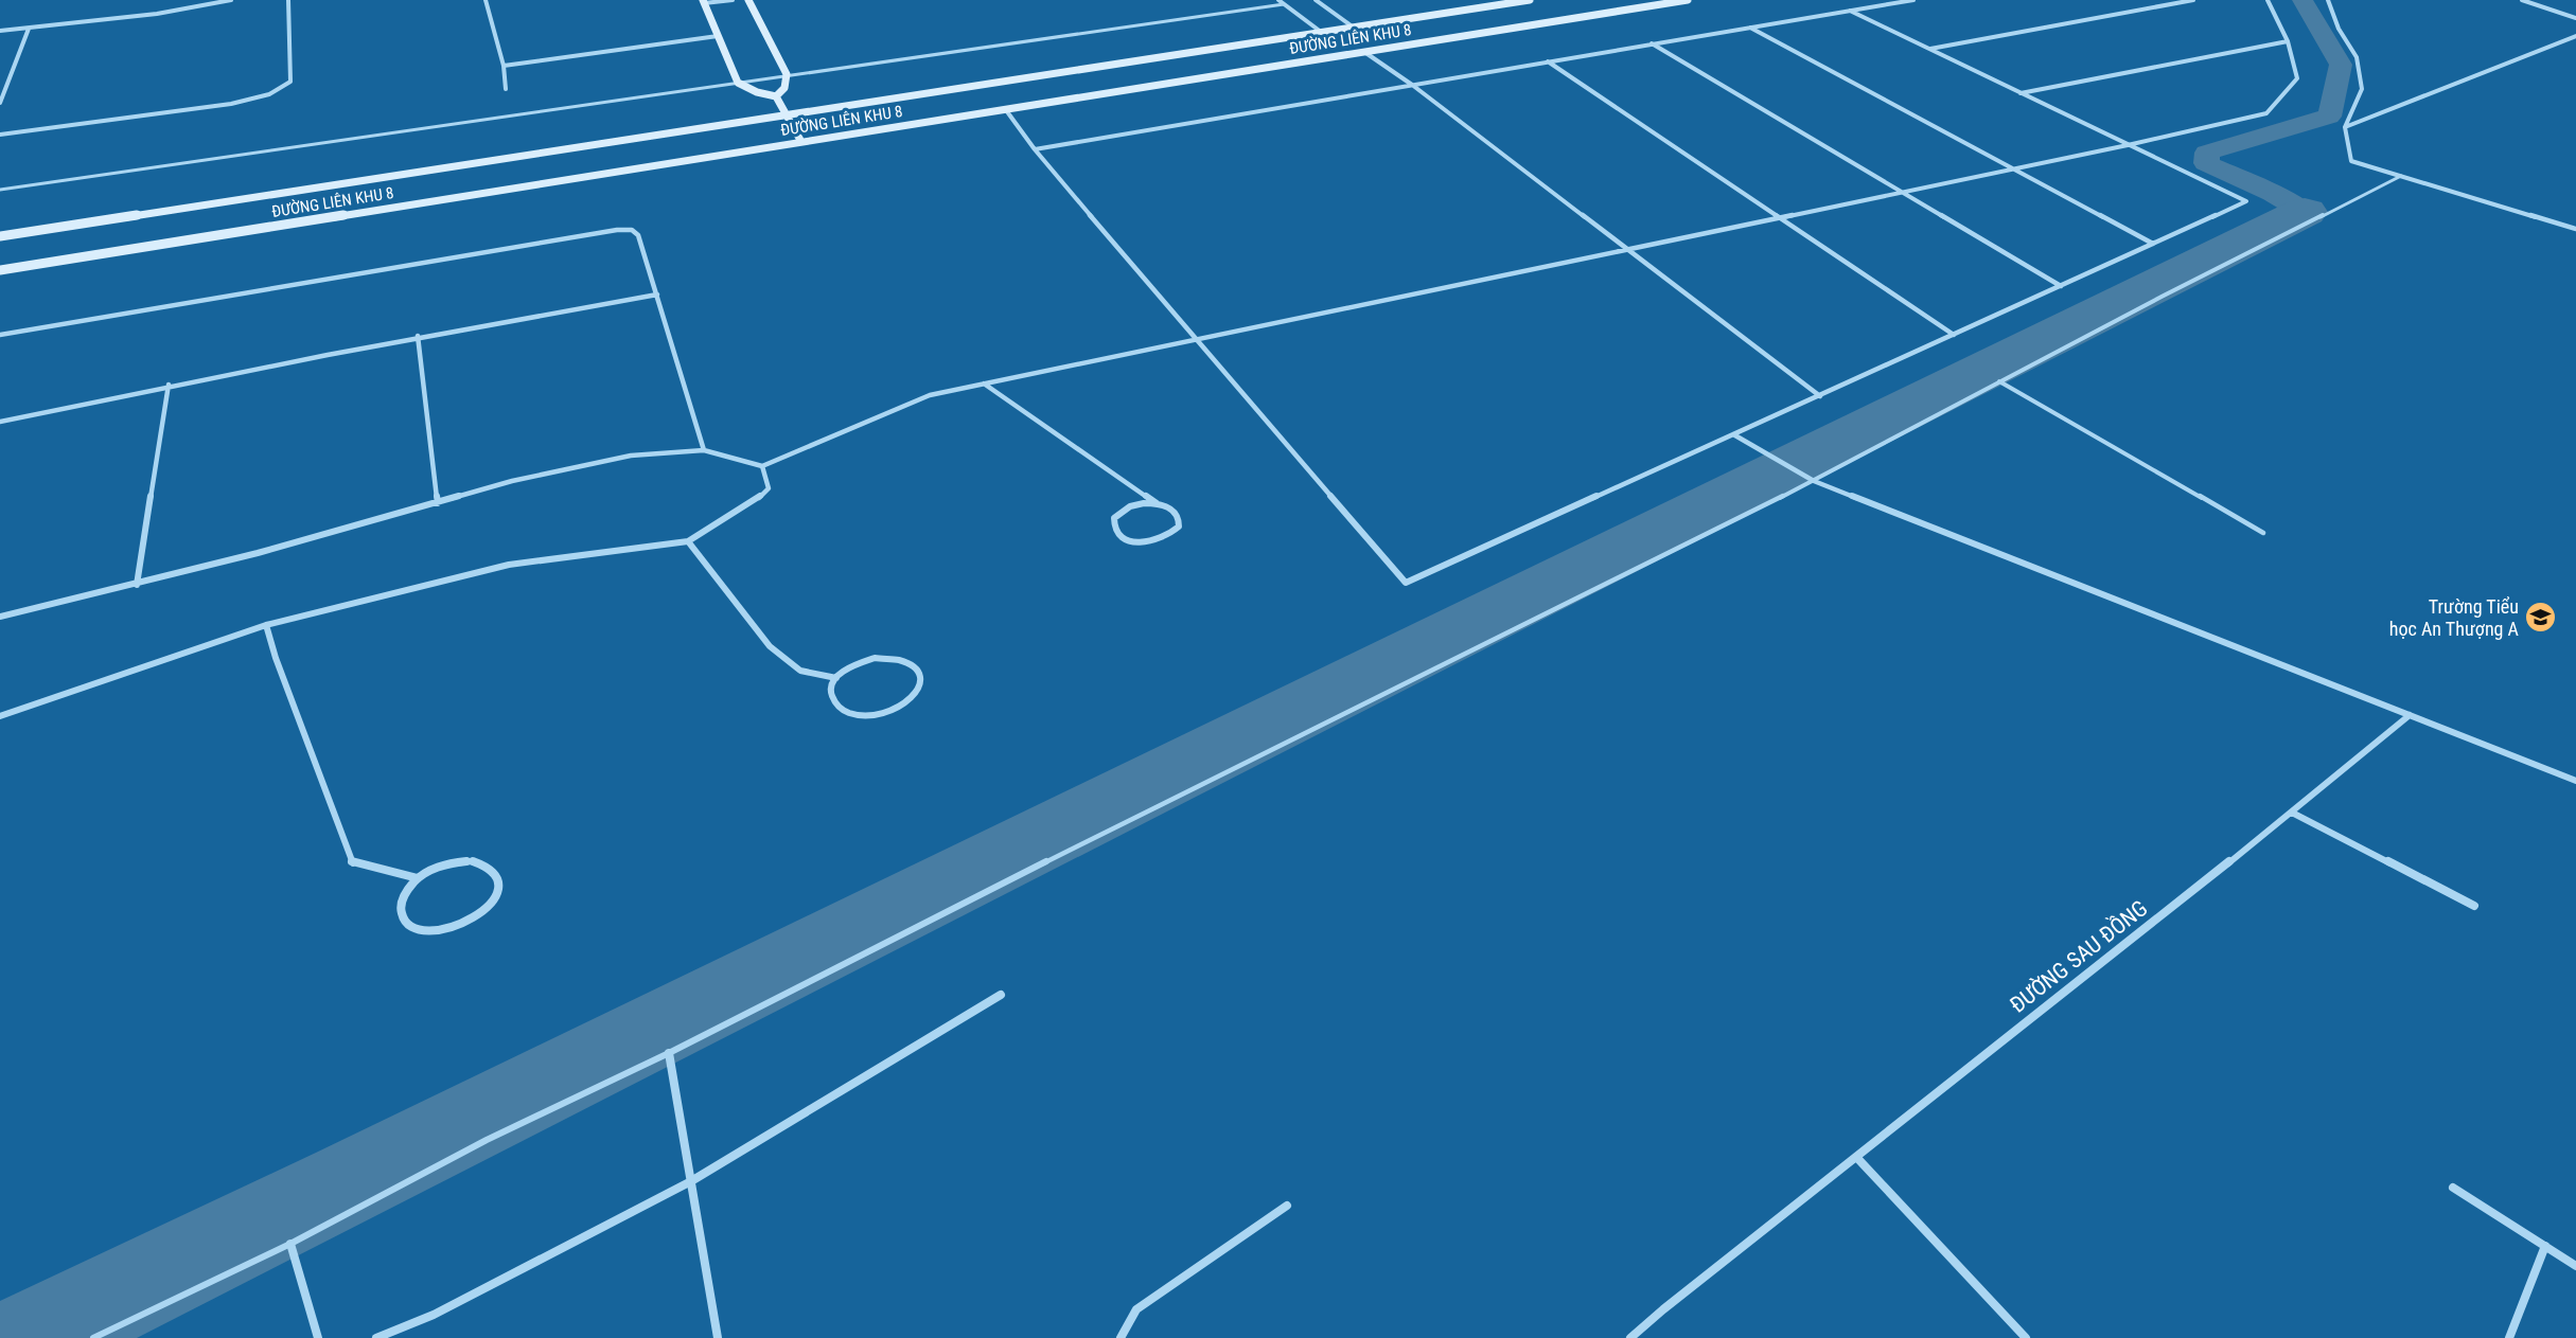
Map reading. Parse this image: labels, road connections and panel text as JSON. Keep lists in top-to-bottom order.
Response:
{
  "streets": {
    "street": ["ĐƯỜNG LIÊN KHU 8", "ĐƯỜNG SAU ĐỒNG"]
  },
  "places": {
    "school or university": ["Trường Tiểu học An Thượng A"]
  }
}
